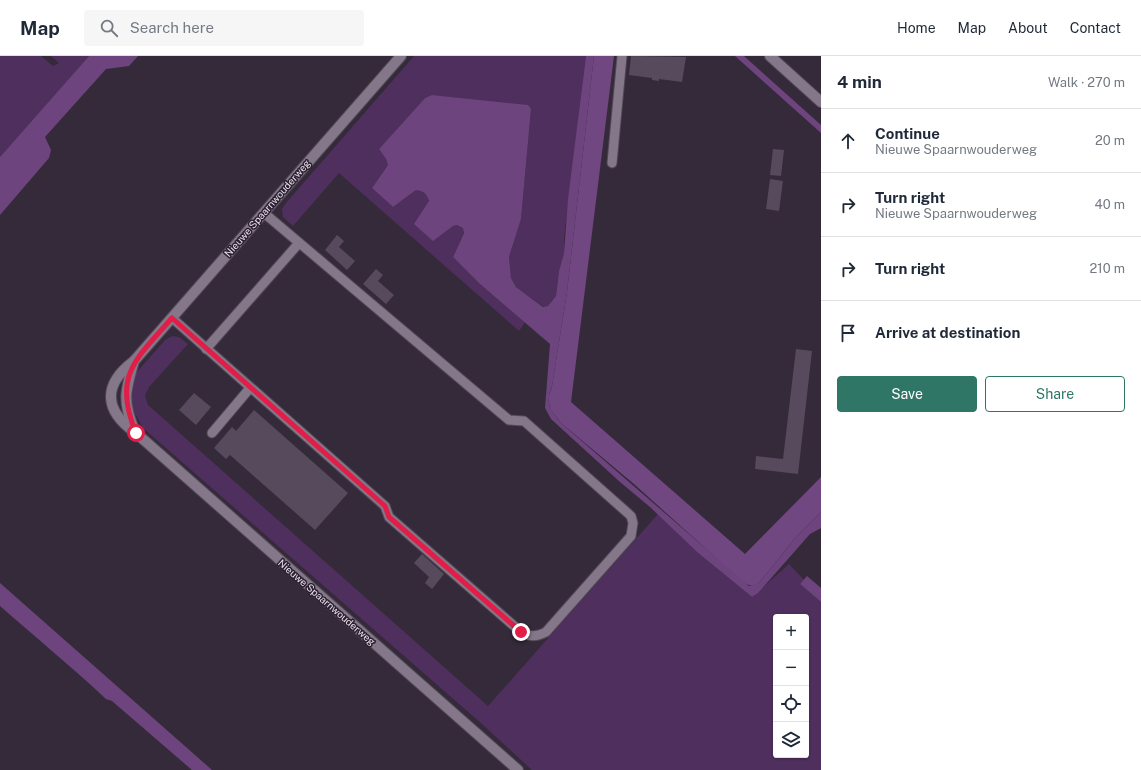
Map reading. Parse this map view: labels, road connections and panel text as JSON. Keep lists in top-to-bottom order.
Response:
{
  "streets": {
    "street": ["Nieuwe Spaarnwouderweg"]
  },
  "page": {
    "header": "Map",
    "search": "Search here",
    "nav": [
      "Home",
      "Map",
      "About",
      "Contact"
    ],
    "heading": ["4 min", "Walk · 270 m"],
    "list": [
      ["Continue", "Nieuwe Spaarnwouderweg", "20 m"],
      ["Turn right", "Nieuwe Spaarnwouderweg", "40 m"],
      ["Turn right", "210 m"],
      "Arrive at destination"
    ],
    "buttons": ["Save", "Share"],
    "map_buttons": ["+", "−"]
  }
}
